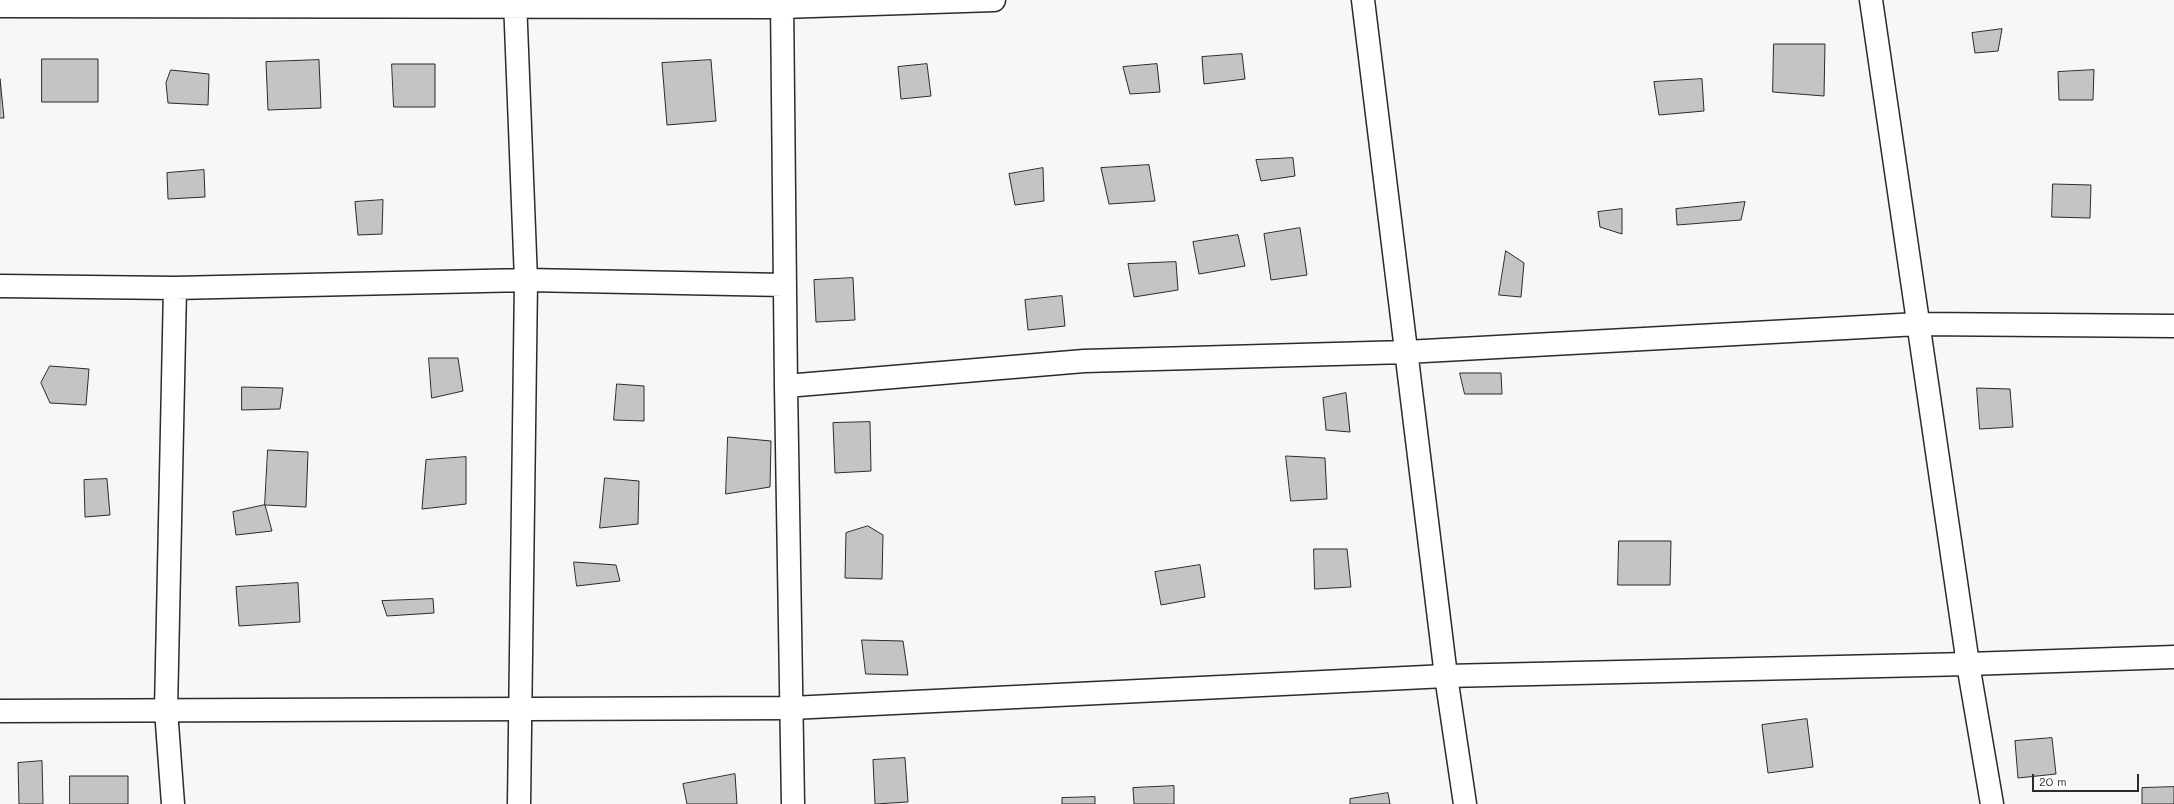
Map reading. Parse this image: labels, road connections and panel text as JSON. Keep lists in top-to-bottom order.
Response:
{
  "scale_bar": "20 m"
}
